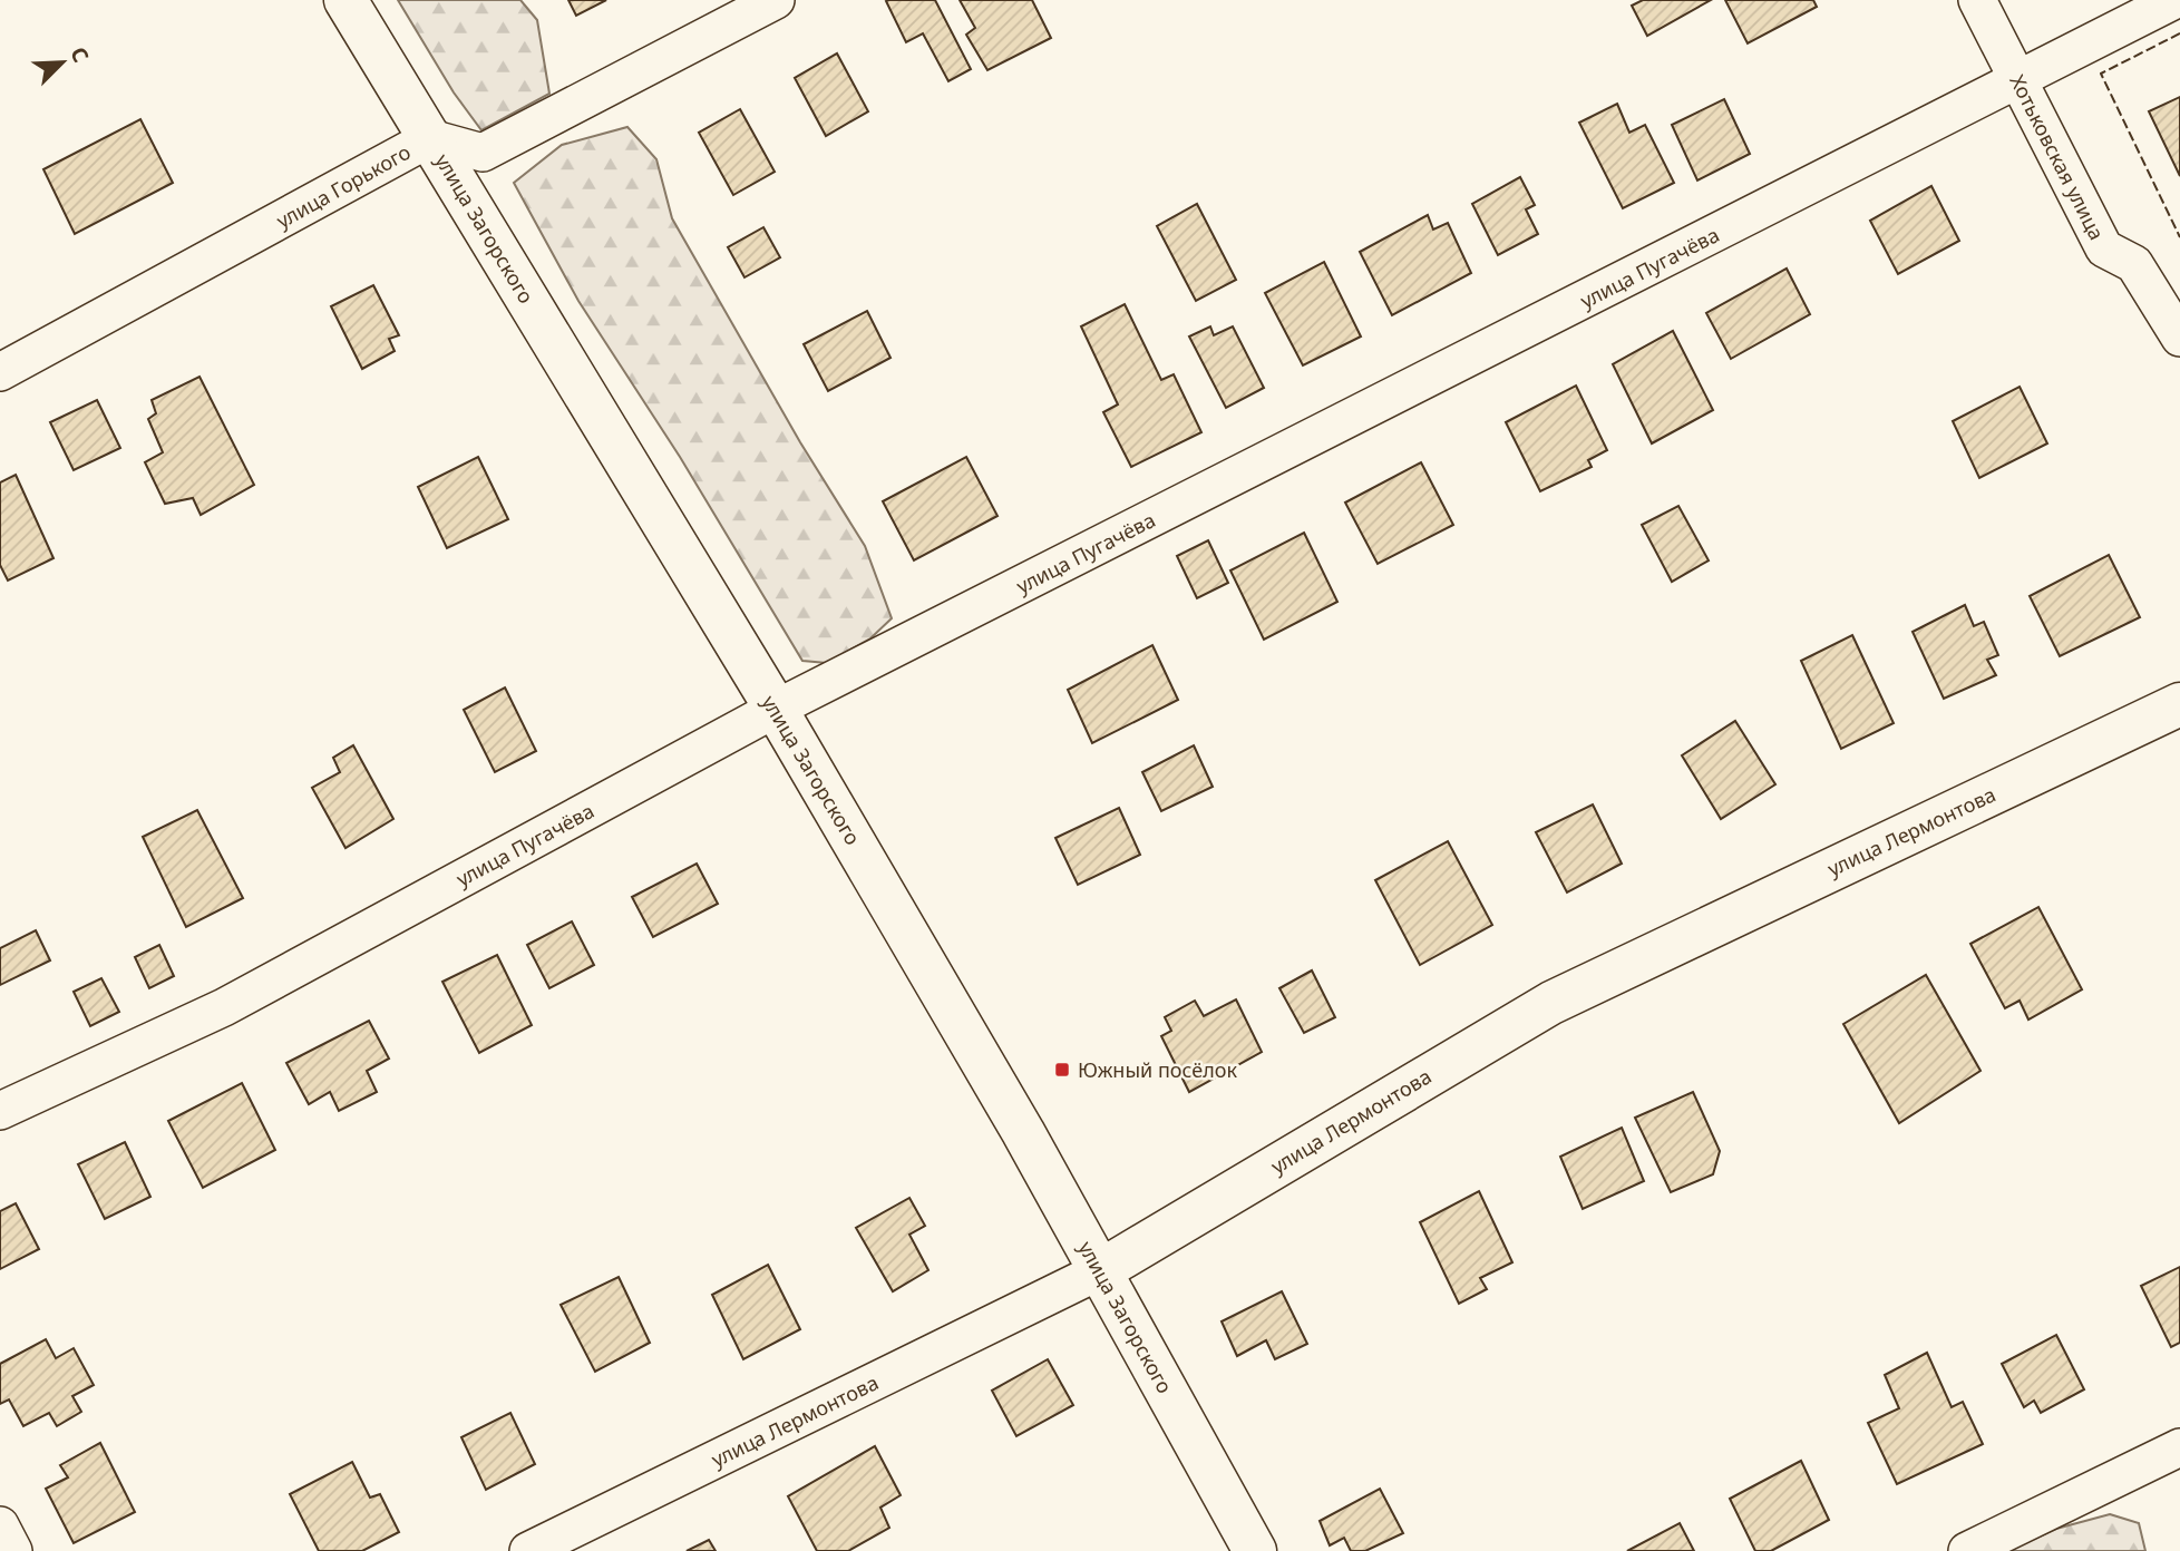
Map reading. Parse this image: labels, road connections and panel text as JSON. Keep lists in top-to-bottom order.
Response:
{
  "streets": {
    "main road": ["улица Загорского", "улица Лермонтова"],
    "street": ["Хотьковская улица", "улица Горького", "улица Пугачёва"]
  },
  "crossings": [
    ["Хотьковская улица", "улица Пугачёва"],
    ["улица Горького", "улица Загорского"],
    ["улица Загорского", "улица Пугачёва"],
    ["улица Загорского", "улица Лермонтова"]
  ],
  "places": {
    "transit": ["Южный посёлок"]
  },
  "north": "top right"
}
